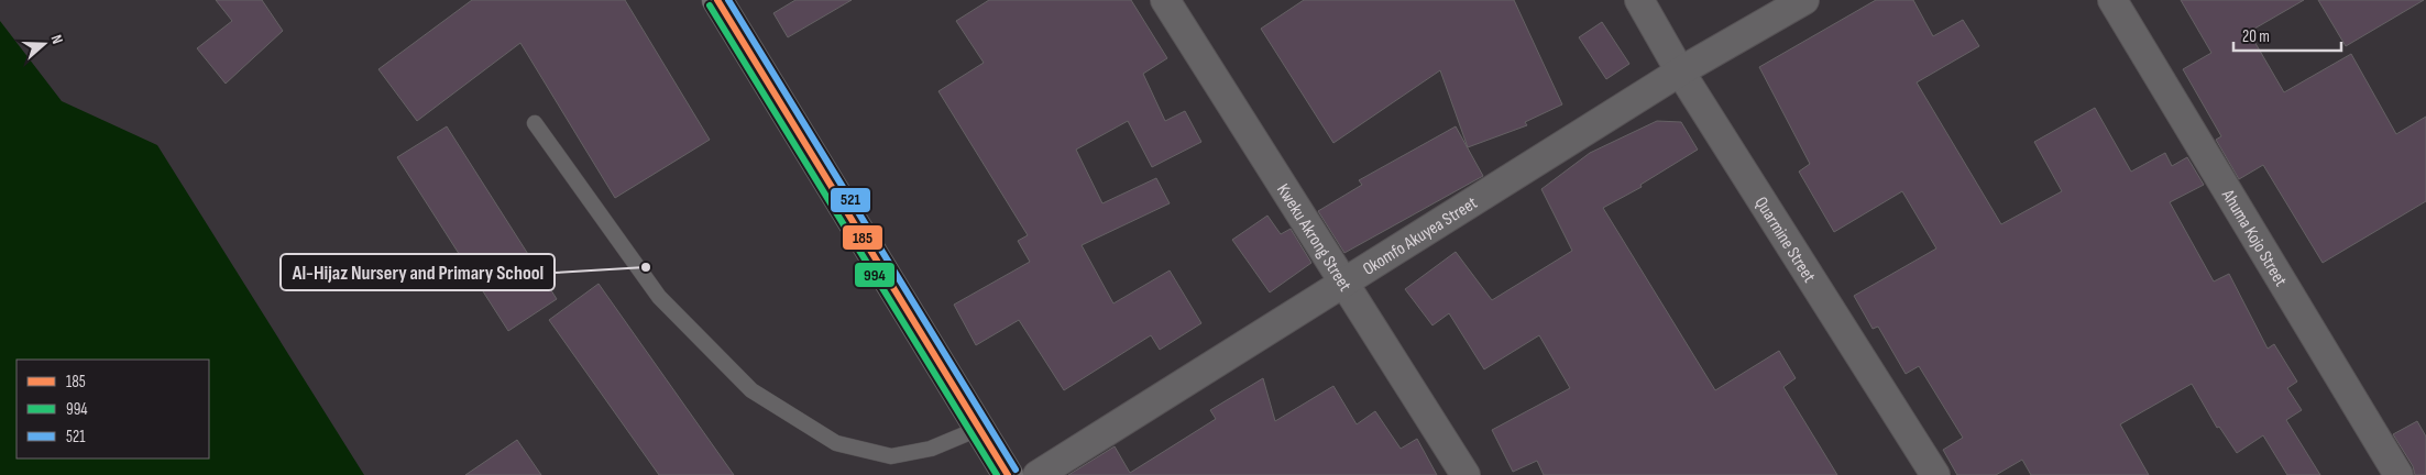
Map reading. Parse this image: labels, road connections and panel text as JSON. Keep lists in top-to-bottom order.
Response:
{
  "streets": {
    "street": [
      "Okomfo Akuyea Street",
      "Kweku Akrong Street",
      "Ahuma Kojo Street",
      "Quarmine Street"
    ]
  },
  "crossings": [
    ["Okomfo Akuyea Street", "Kweku Akrong Street"],
    ["Okomfo Akuyea Street", "Quarmine Street"]
  ],
  "places": ["Al-Hijaz Nursery and Primary School"],
  "lines": ["transit line 185", "transit line 521", "transit line 994"],
  "legend": ["185", "994", "521"],
  "scale_bar": "20 m",
  "north": "right"
}
